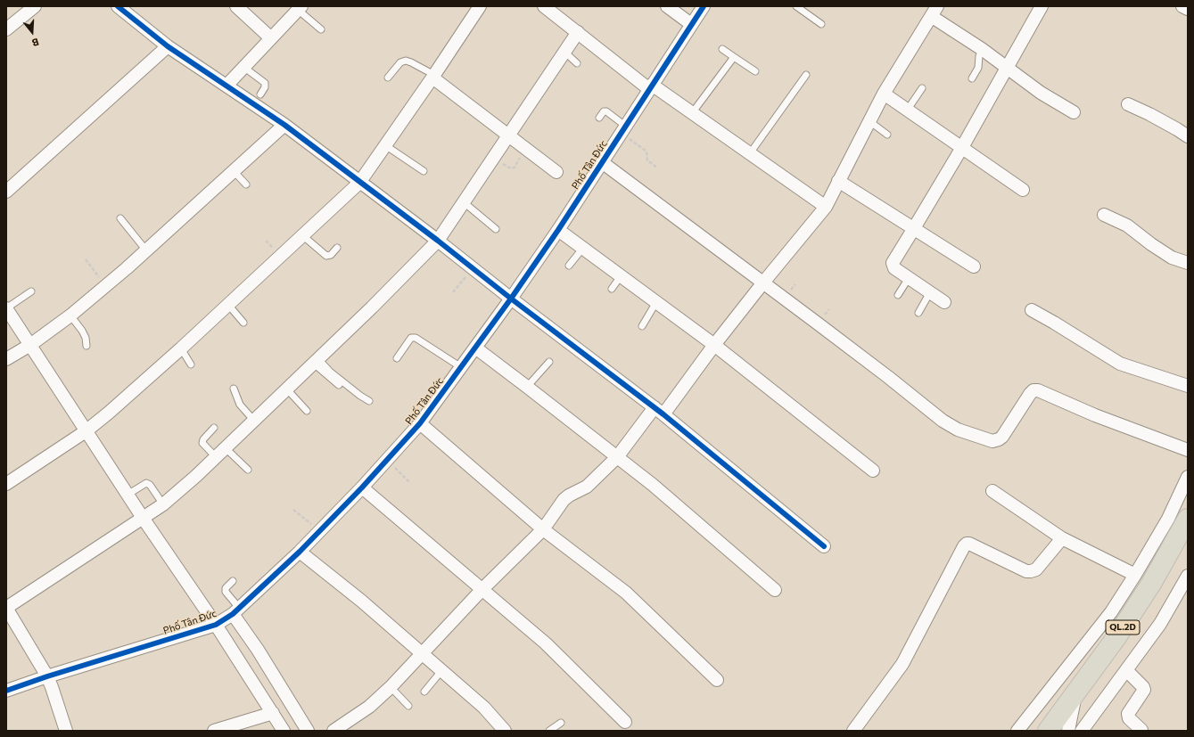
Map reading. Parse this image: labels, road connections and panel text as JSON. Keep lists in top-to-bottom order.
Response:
{
  "streets": {
    "main road": ["QL.2D"],
    "street": ["Phố Tân Đức"]
  },
  "north": "bottom"
}
